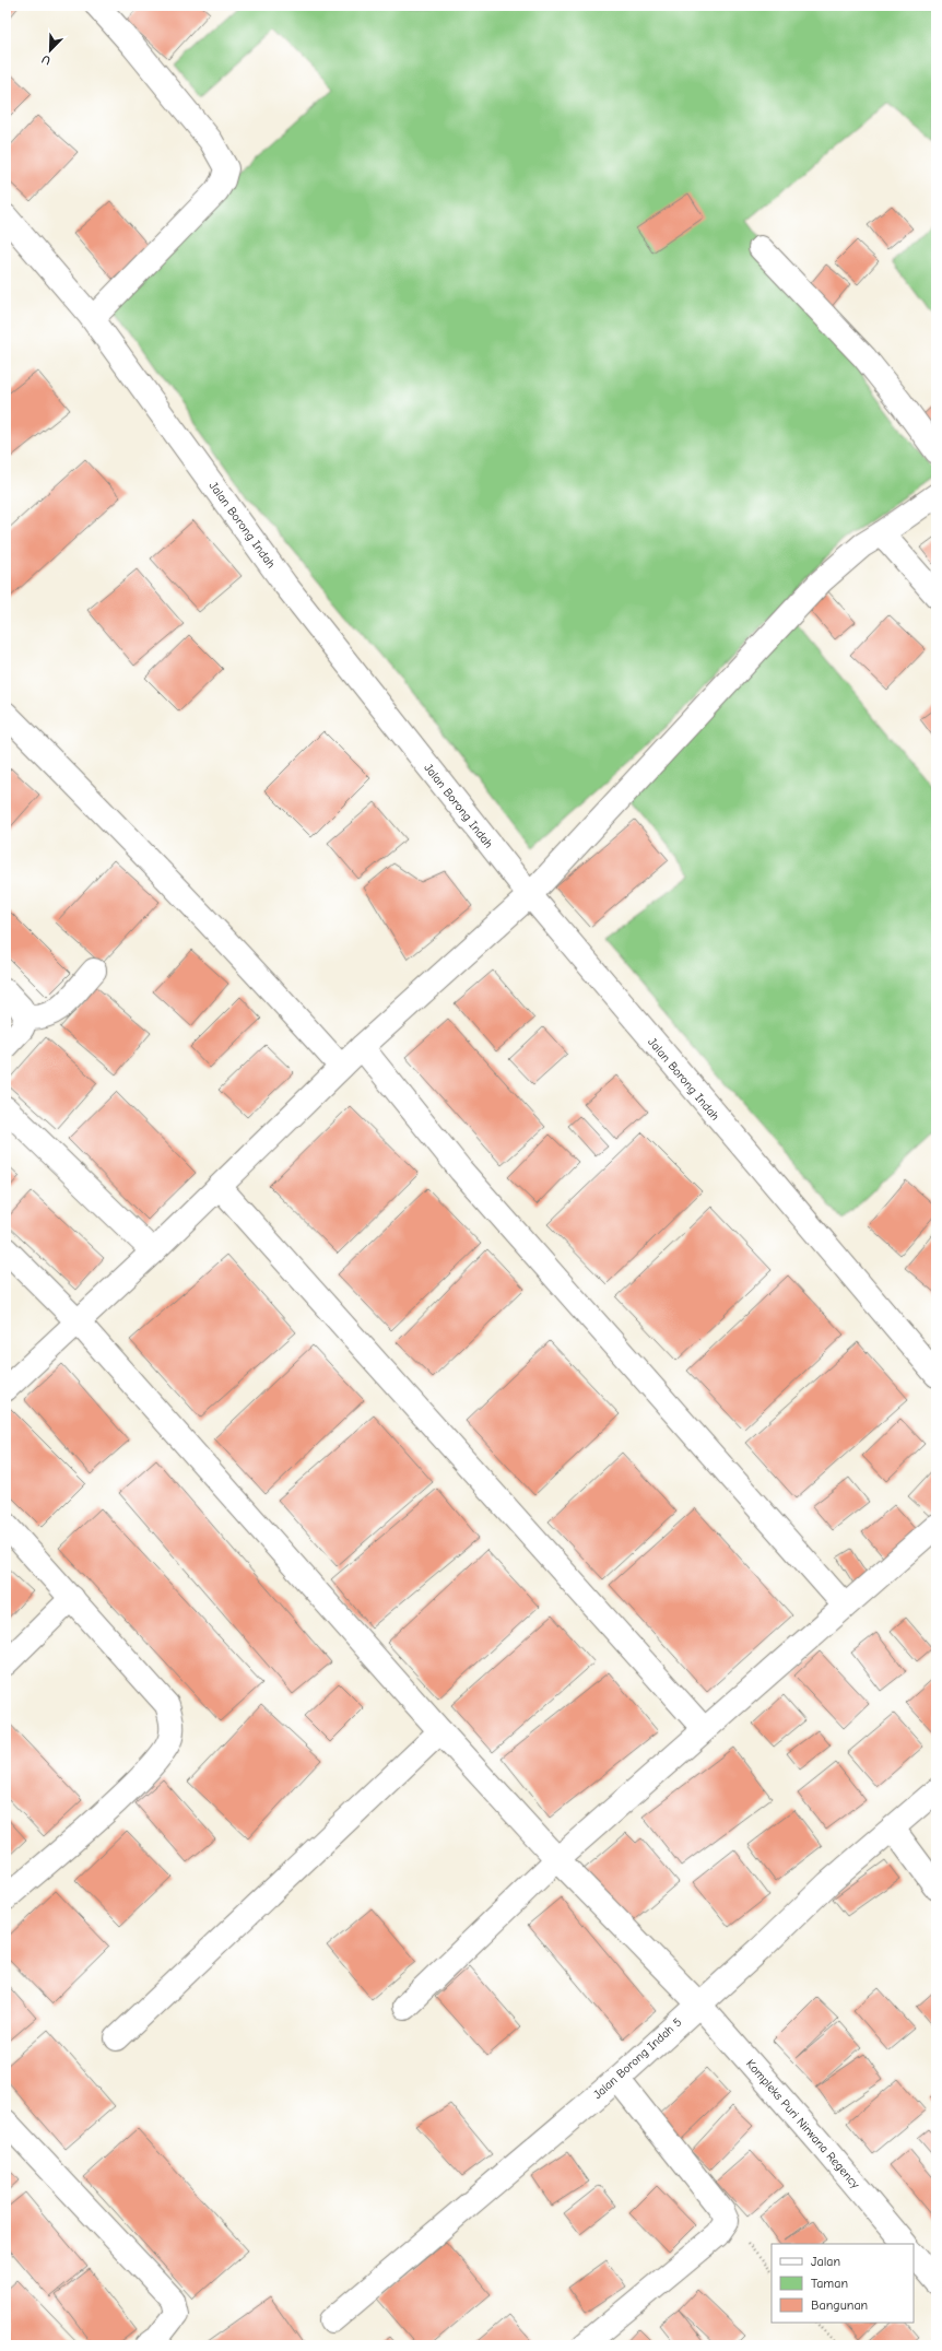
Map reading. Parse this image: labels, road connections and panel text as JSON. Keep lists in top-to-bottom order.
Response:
{
  "streets": {
    "street": ["Jalan Borong Indah", "Jalan Borong Indah 5", "Kompleks Puri Nirwana Regency"]
  },
  "crossings": [
    ["Jalan Borong Indah 5", "Kompleks Puri Nirwana Regency"]
  ],
  "legend": ["Jalan", "Taman", "Bangunan"],
  "north": "bottom left"
}
